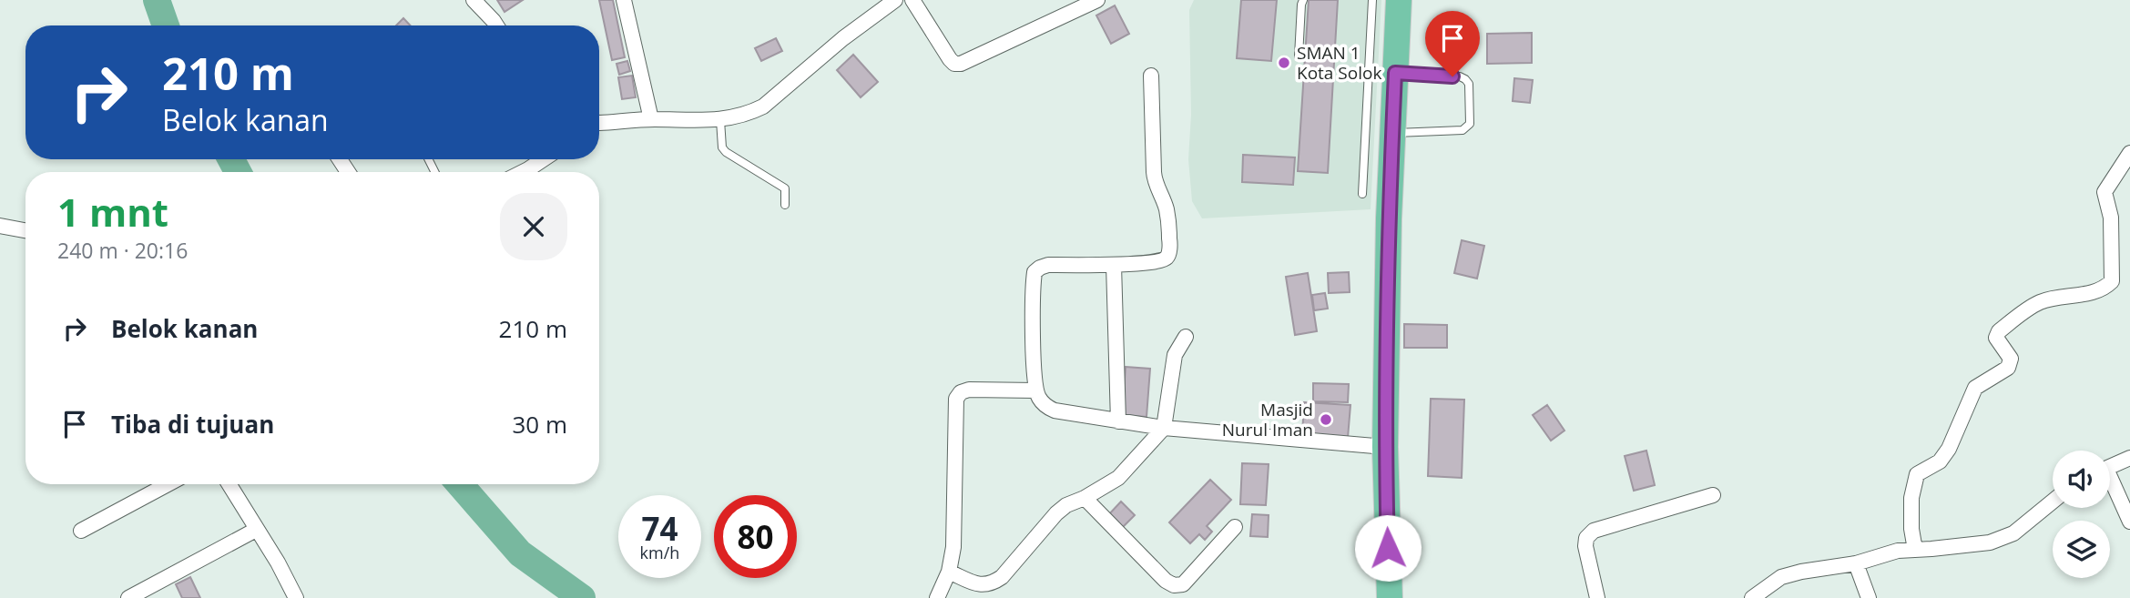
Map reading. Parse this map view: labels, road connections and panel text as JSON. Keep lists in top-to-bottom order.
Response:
{
  "places": ["SMAN 1 Kota Solok", "Masjid Nurul Iman"],
  "page": {
    "turn": ["210 m", "Belok kanan"],
    "heading": ["1 mnt", "240 m · 20:16"],
    "list": [
      {
        "name": "Belok kanan",
        "value": "210 m"
      },
      {
        "name": "Tiba di tujuan",
        "value": "30 m"
      }
    ],
    "speed": "74 km/h",
    "limit": "80"
  }
}
